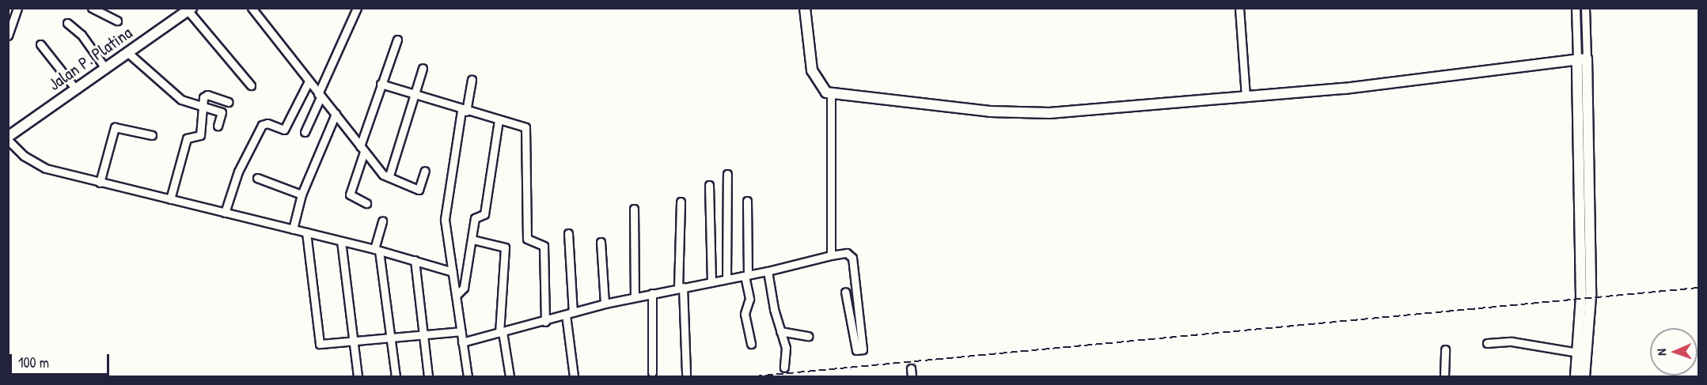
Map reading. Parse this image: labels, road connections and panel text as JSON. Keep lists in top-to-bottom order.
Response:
{
  "streets": {
    "street": ["Jalan P. Platina"]
  },
  "scale_bar": "100 m",
  "north": "left"
}
